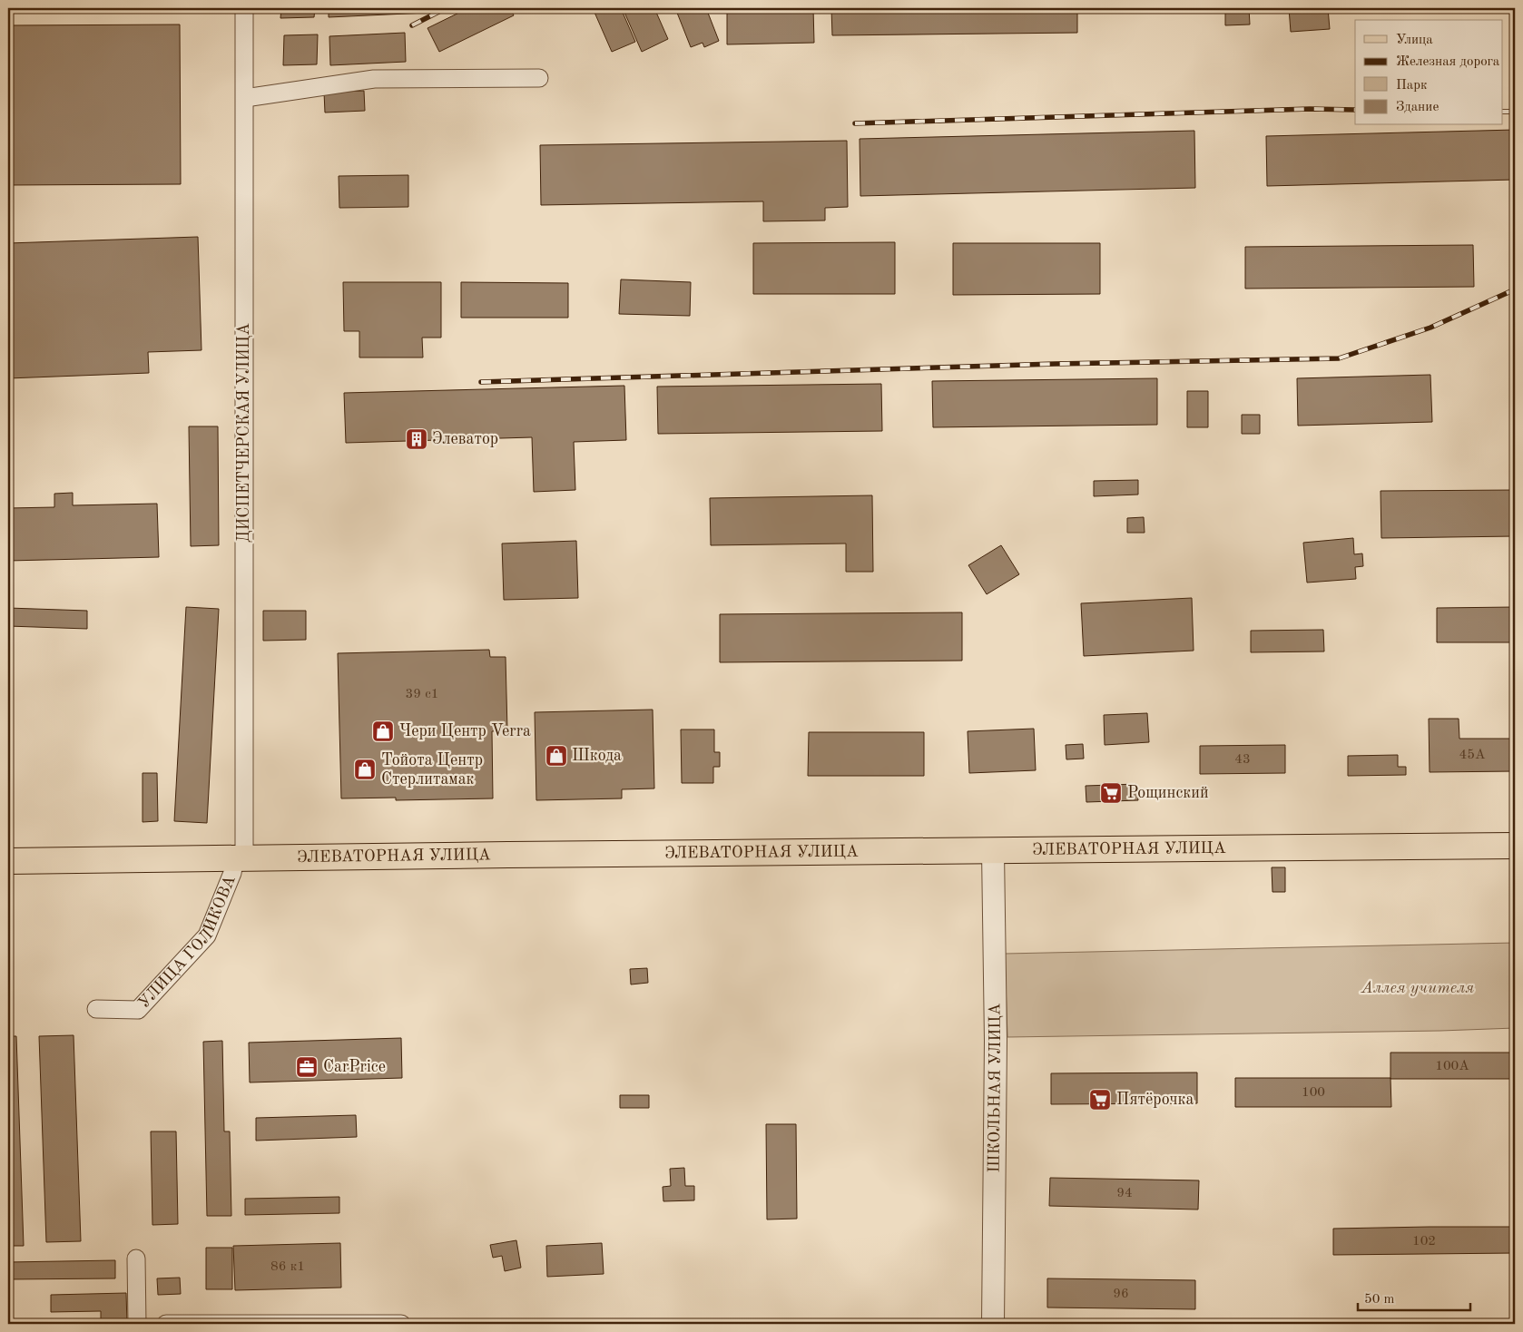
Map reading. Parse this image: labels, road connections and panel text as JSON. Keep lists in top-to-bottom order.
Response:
{
  "streets": {
    "main road": ["ЭЛЕВАТОРНАЯ УЛИЦА"],
    "street": ["ДИСПЕТЧЕРСКАЯ УЛИЦА", "УЛИЦА ГОЛИКОВА", "ШКОЛЬНАЯ УЛИЦА"]
  },
  "crossings": [
    ["ДИСПЕТЧЕРСКАЯ УЛИЦА", "ЭЛЕВАТОРНАЯ УЛИЦА"],
    ["ДИСПЕТЧЕРСКАЯ УЛИЦА", "УЛИЦА ГОЛИКОВА"],
    ["ЭЛЕВАТОРНАЯ УЛИЦА", "УЛИЦА ГОЛИКОВА"],
    ["ЭЛЕВАТОРНАЯ УЛИЦА", "ШКОЛЬНАЯ УЛИЦА"]
  ],
  "parks": ["Аллея учителя"],
  "places": {
    "building": ["Элеватор"],
    "shop": ["Чери Центр Verra", "Шкода", "Тойота Центр Стерлитамак"],
    "supermarket": ["Рощинский", "Пятёрочка"],
    "office": ["CarPrice"]
  },
  "house_numbers": [
    "39 с1",
    "45А",
    "43",
    "100А",
    "100",
    "94",
    "102",
    "86 к1",
    "96"
  ],
  "legend": [
    "Улица",
    "Железная дорога",
    "Парк",
    "Здание"
  ],
  "scale_bar": "50 m"
}
